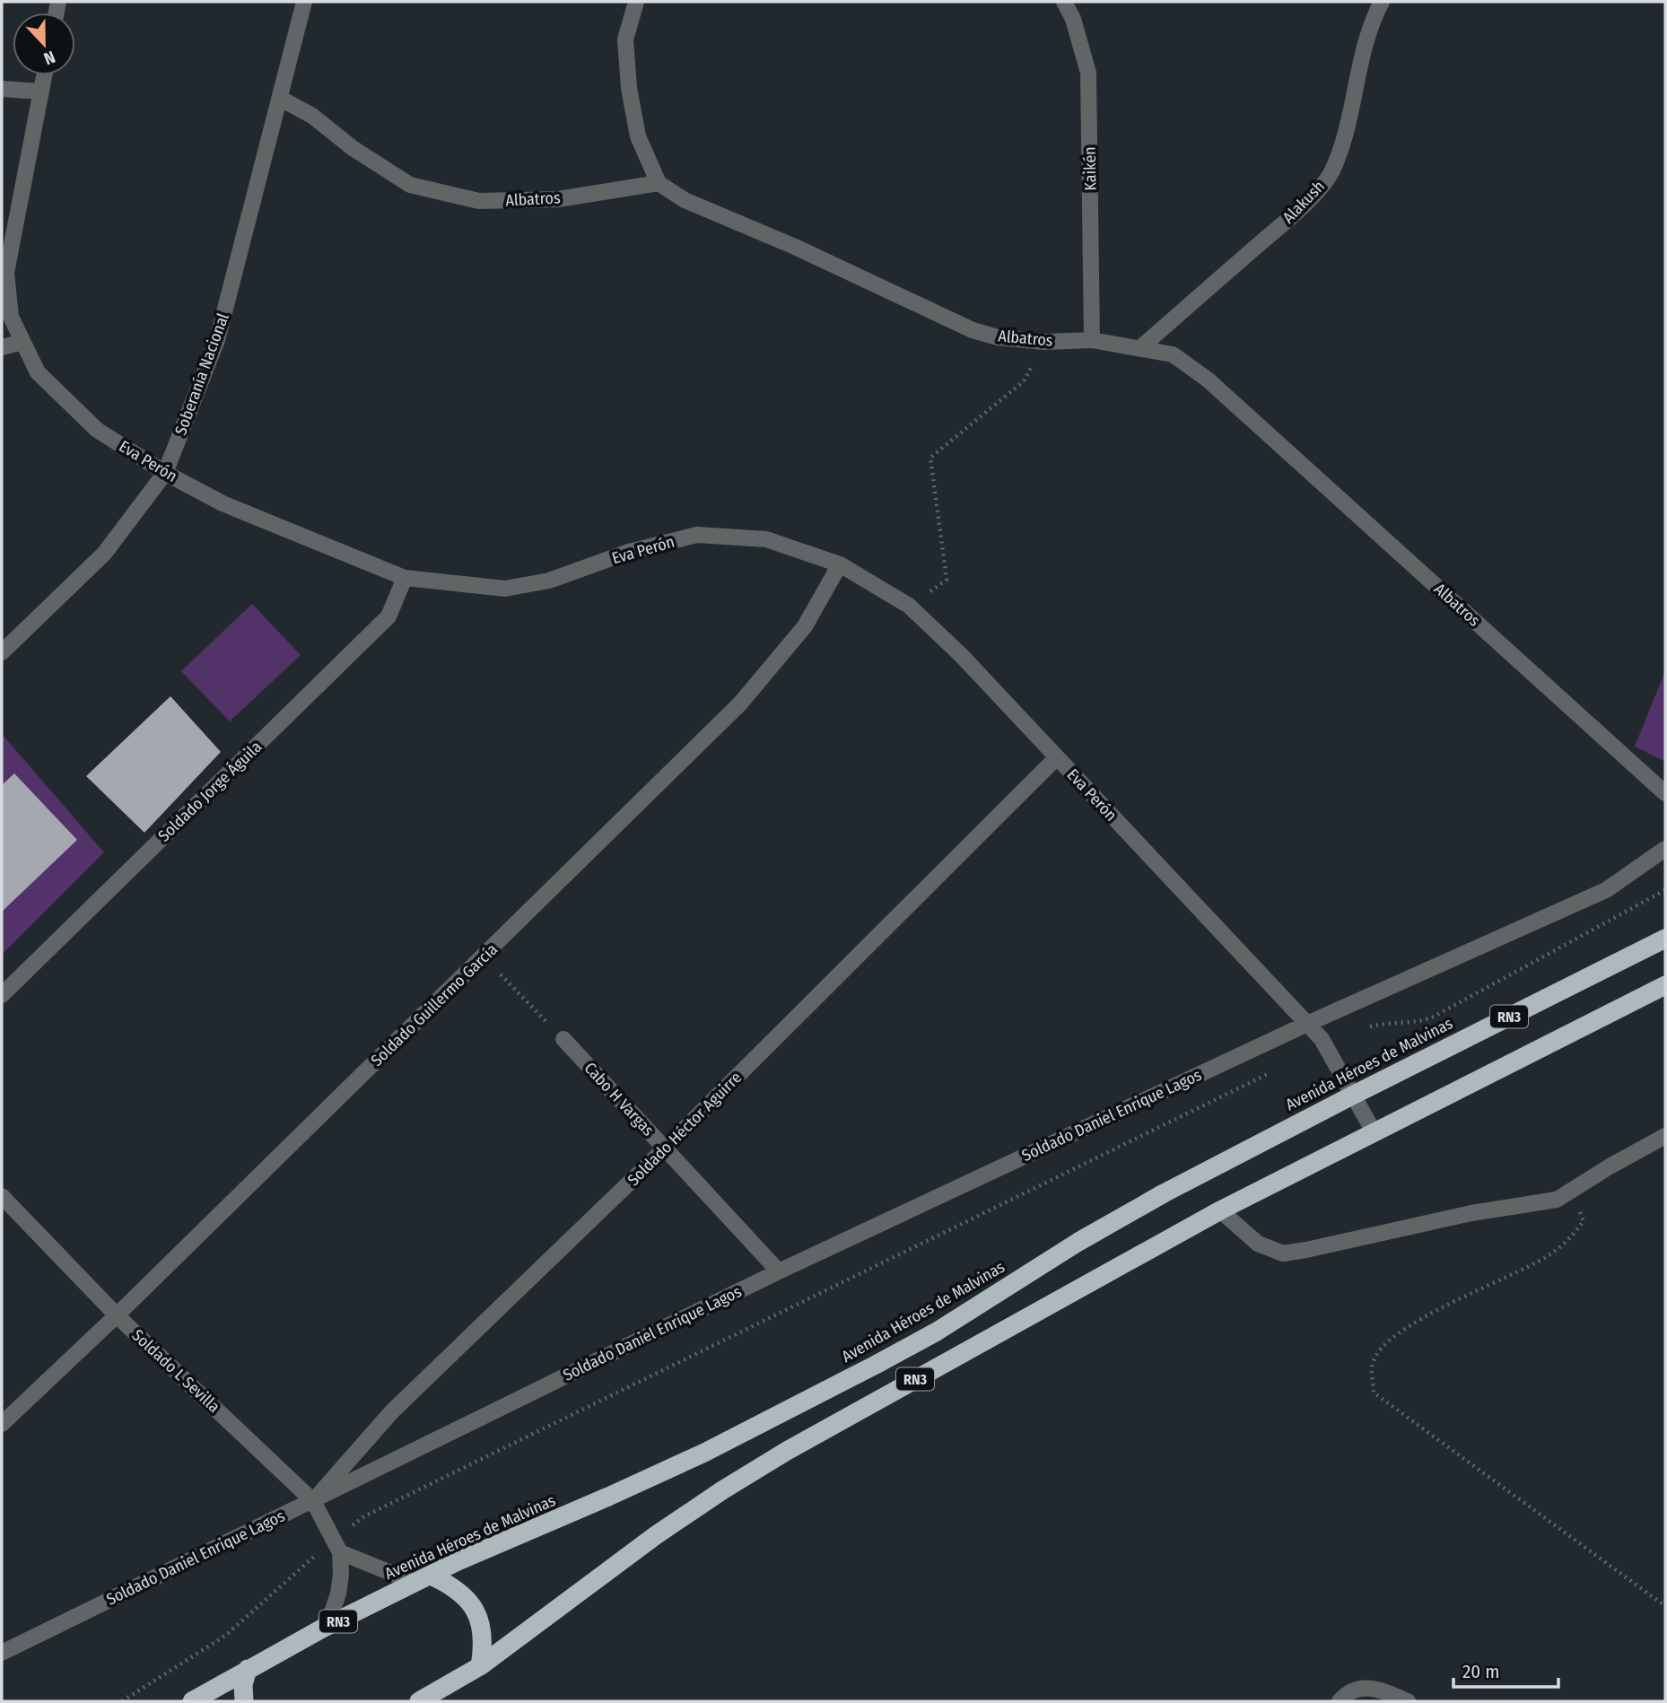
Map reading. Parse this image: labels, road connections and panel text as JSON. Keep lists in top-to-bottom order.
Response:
{
  "streets": {
    "highway": ["RN3", "Avenida Héroes de Malvinas"],
    "street": [
      "Kaikén",
      "Albatros",
      "Alakush",
      "Soberanía Nacional",
      "Eva Perón",
      "Soldado Jorge Águila",
      "Soldado Guillermo García",
      "Cabo H Vargas",
      "Soldado Daniel Enrique Lagos",
      "Soldado Héctor Aguirre",
      "Soldado L Sevilla"
    ]
  },
  "crossings": [
    ["Kaikén", "Albatros"],
    ["Albatros", "Alakush"],
    ["Albatros", "Soberanía Nacional"],
    ["Soberanía Nacional", "Eva Perón"],
    ["Eva Perón", "Soldado Jorge Águila"],
    ["Eva Perón", "Soldado Guillermo García"],
    ["Eva Perón", "RN3"],
    ["Eva Perón", "Avenida Héroes de Malvinas"],
    ["Eva Perón", "Soldado Daniel Enrique Lagos"],
    ["Eva Perón", "Soldado Héctor Aguirre"],
    ["Soldado Guillermo García", "Soldado L Sevilla"],
    ["Cabo H Vargas", "Soldado Daniel Enrique Lagos"],
    ["Cabo H Vargas", "Soldado Héctor Aguirre"],
    ["Soldado Daniel Enrique Lagos", "Soldado Héctor Aguirre"],
    ["Soldado Daniel Enrique Lagos", "Soldado L Sevilla"],
    ["Soldado Héctor Aguirre", "Soldado L Sevilla"]
  ],
  "scale_bar": "20 m",
  "north": "bottom"
}
